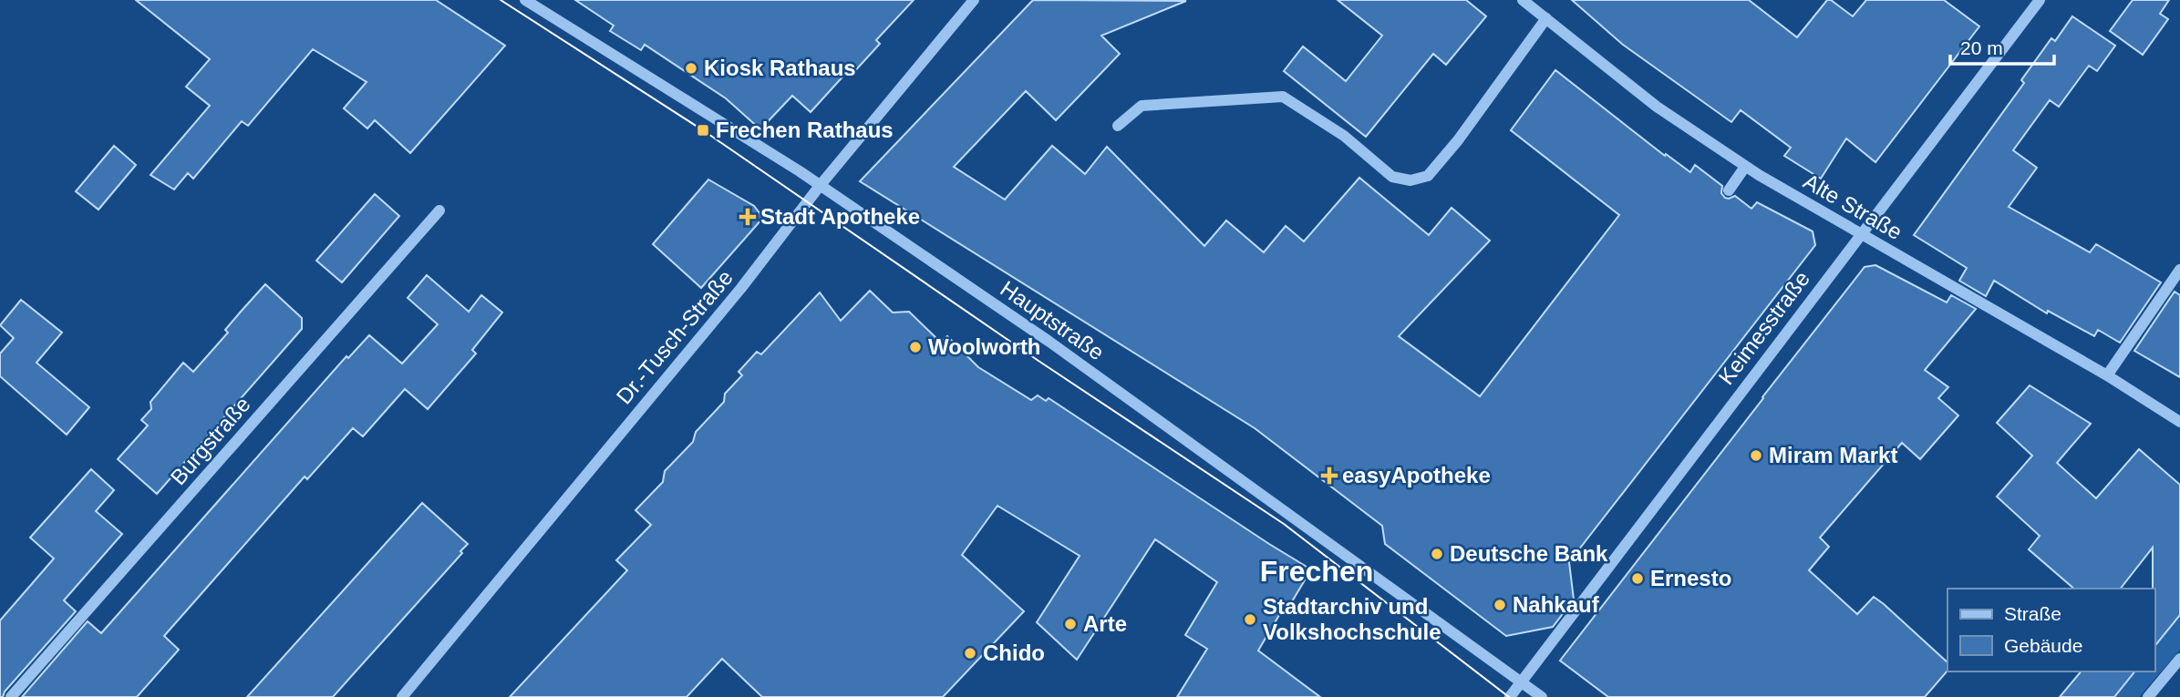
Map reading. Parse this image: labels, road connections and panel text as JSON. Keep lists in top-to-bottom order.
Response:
{
  "streets": {
    "street": [
      "Alte Straße",
      "Hauptstraße",
      "Keimesstraße",
      "Dr.-Tusch-Straße",
      "Burgstraße"
    ]
  },
  "crossings": [
    ["Alte Straße", "Keimesstraße"],
    ["Hauptstraße", "Keimesstraße"],
    ["Hauptstraße", "Dr.-Tusch-Straße"]
  ],
  "districts": ["Frechen"],
  "places": {
    "other": [
      "Kiosk Rathaus",
      "Woolworth",
      "Miram Markt",
      "Deutsche Bank",
      "Ernesto",
      "Nahkauf",
      "Stadtarchiv und Volkshochschule",
      "Arte",
      "Chido"
    ],
    "transit": ["Frechen Rathaus"],
    "health": ["Stadt Apotheke", "easyApotheke"]
  },
  "legend": ["Straße", "Gebäude"],
  "scale_bar": "20 m"
}
